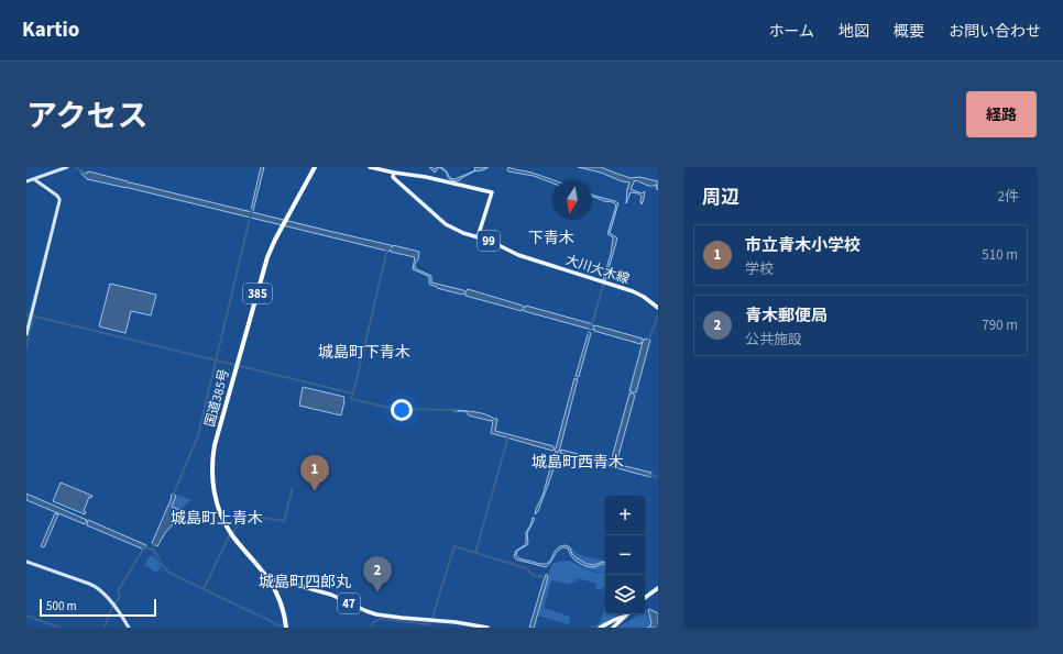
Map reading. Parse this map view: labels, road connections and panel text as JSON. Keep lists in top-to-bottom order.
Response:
{
  "streets": {
    "highway": ["385", "国道385号"],
    "main road": ["99", "大川大木線", "47"]
  },
  "crossings": [
    ["99", "大川大木線"],
    ["国道385号", "47"]
  ],
  "districts": [
    "下青木",
    "城島町下青木",
    "城島町西青木",
    "城島町上青木",
    "城島町四郎丸"
  ],
  "scale_bar": "500 m",
  "north": "bottom",
  "page": {
    "header": "Kartio",
    "nav": [
      "ホーム",
      "地図",
      "概要",
      "お問い合わせ"
    ],
    "title": "アクセス",
    "buttons": "経路",
    "heading": ["周辺", "2件"],
    "list": [
      {
        "mark": "1",
        "name": "市立青木小学校",
        "note": "学校",
        "value": "510 m"
      },
      {
        "mark": "2",
        "name": "青木郵便局",
        "note": "公共施設",
        "value": "790 m"
      }
    ],
    "pins": ["1", "2"],
    "map_buttons": ["+", "−"],
    "scale": "500 m"
  }
}
